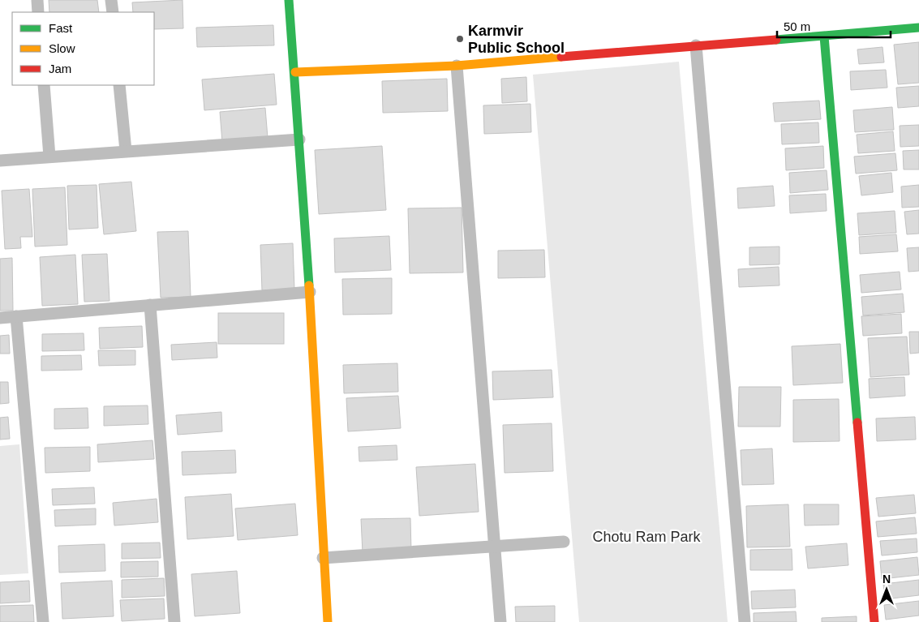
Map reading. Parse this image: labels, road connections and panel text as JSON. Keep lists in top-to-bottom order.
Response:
{
  "parks": ["Chotu Ram Park"],
  "places": ["Karmvir Public School"],
  "legend": ["Fast", "Slow", "Jam"],
  "scale_bar": "50 m",
  "north": "top"
}
